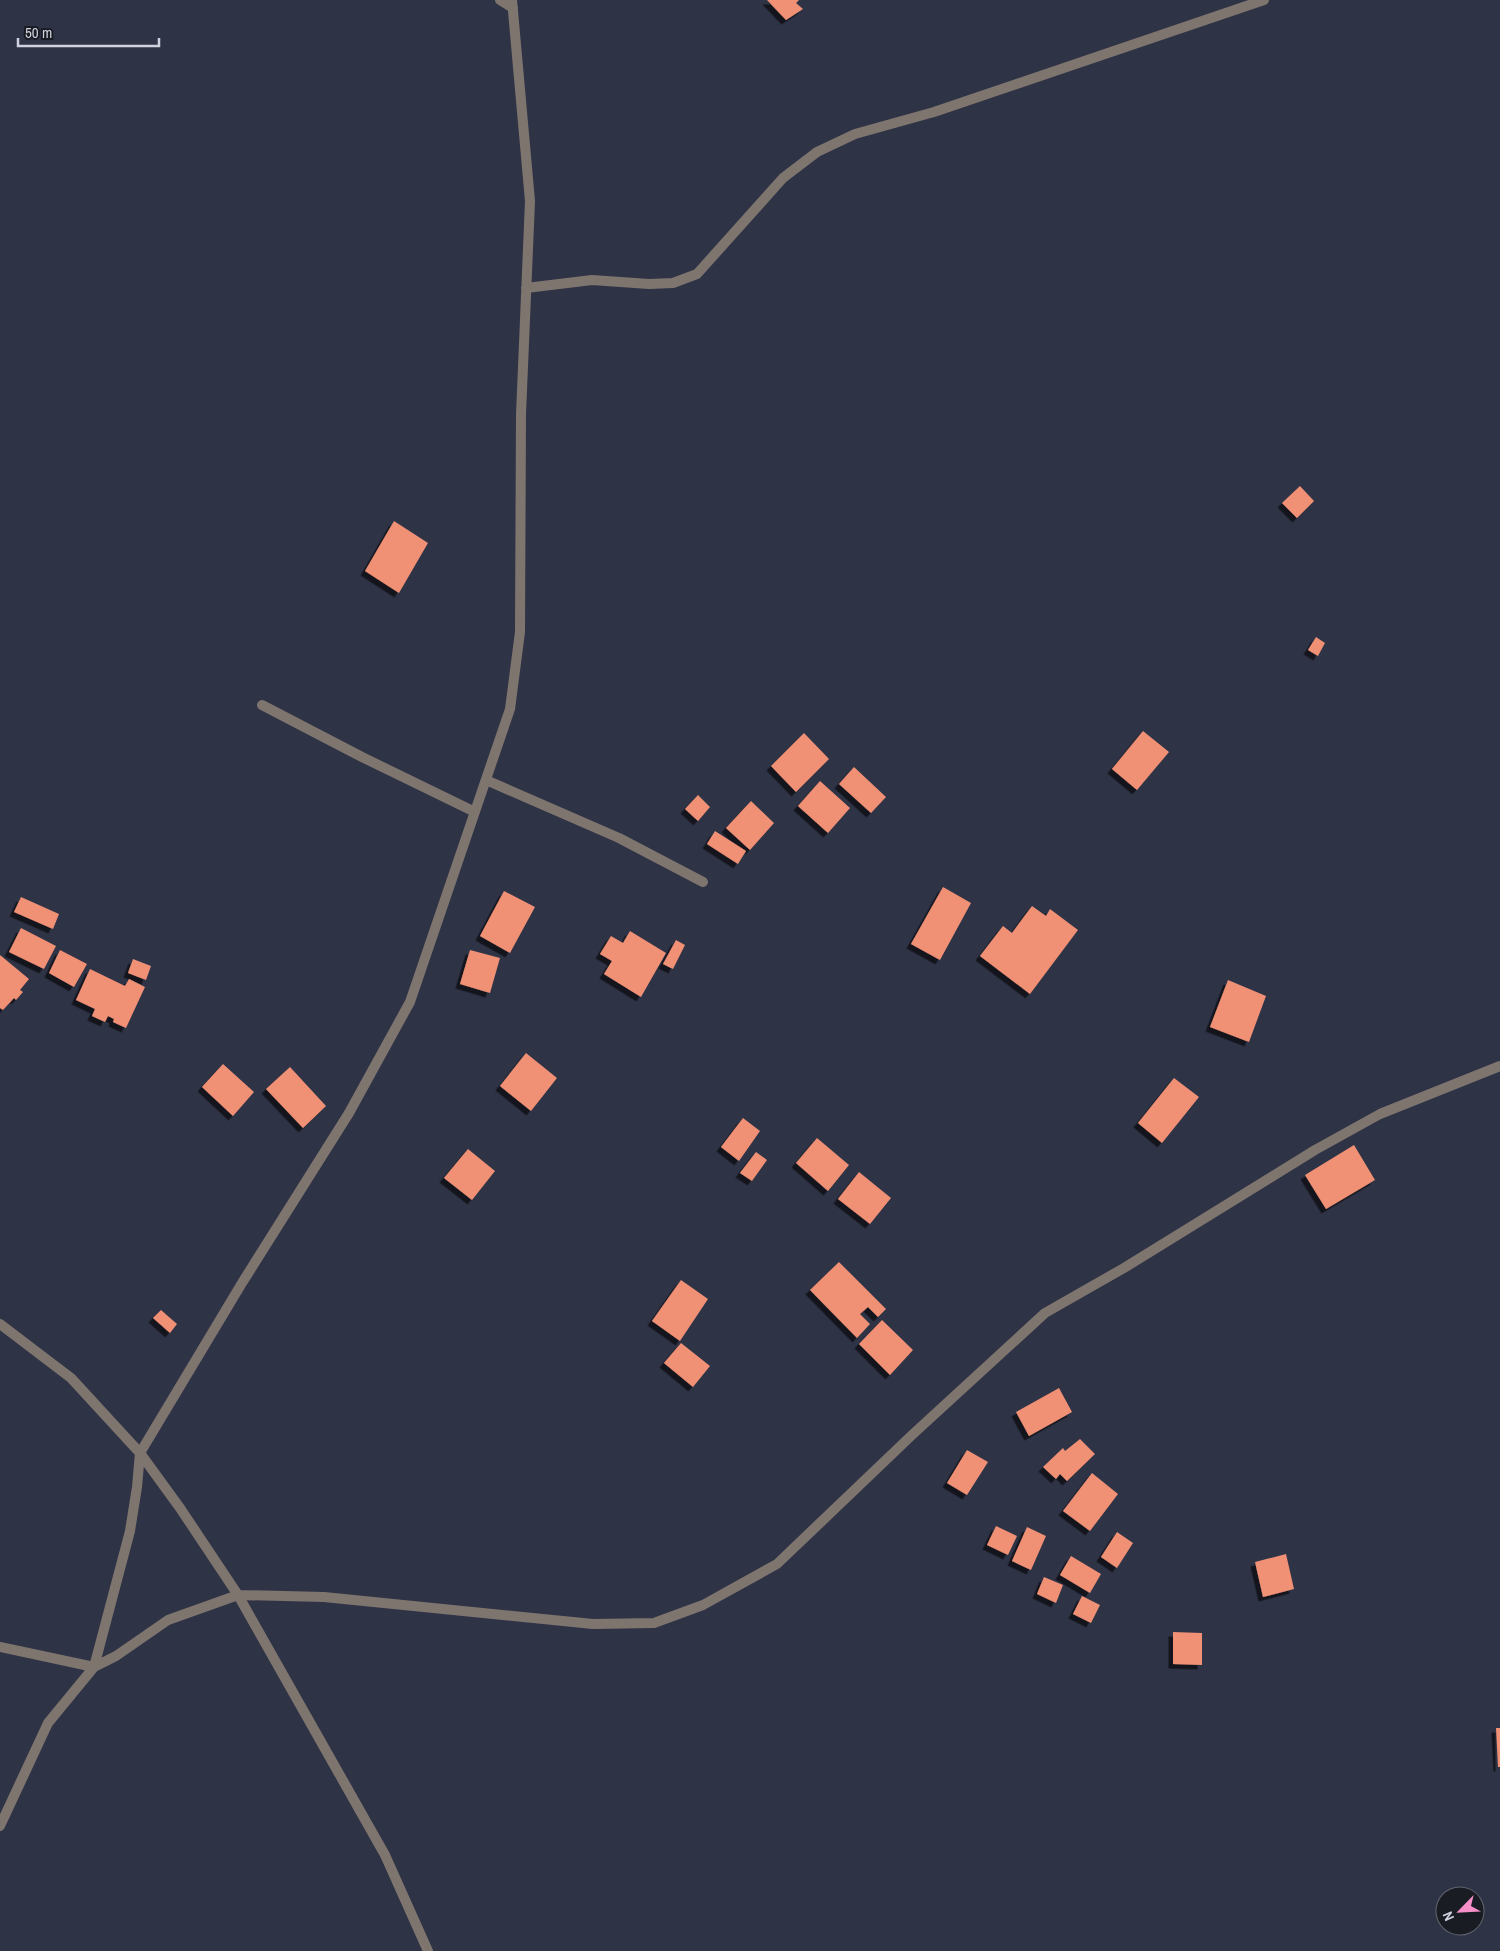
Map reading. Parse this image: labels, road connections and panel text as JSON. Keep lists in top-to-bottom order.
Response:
{
  "scale_bar": "50 m",
  "north": "bottom left"
}
